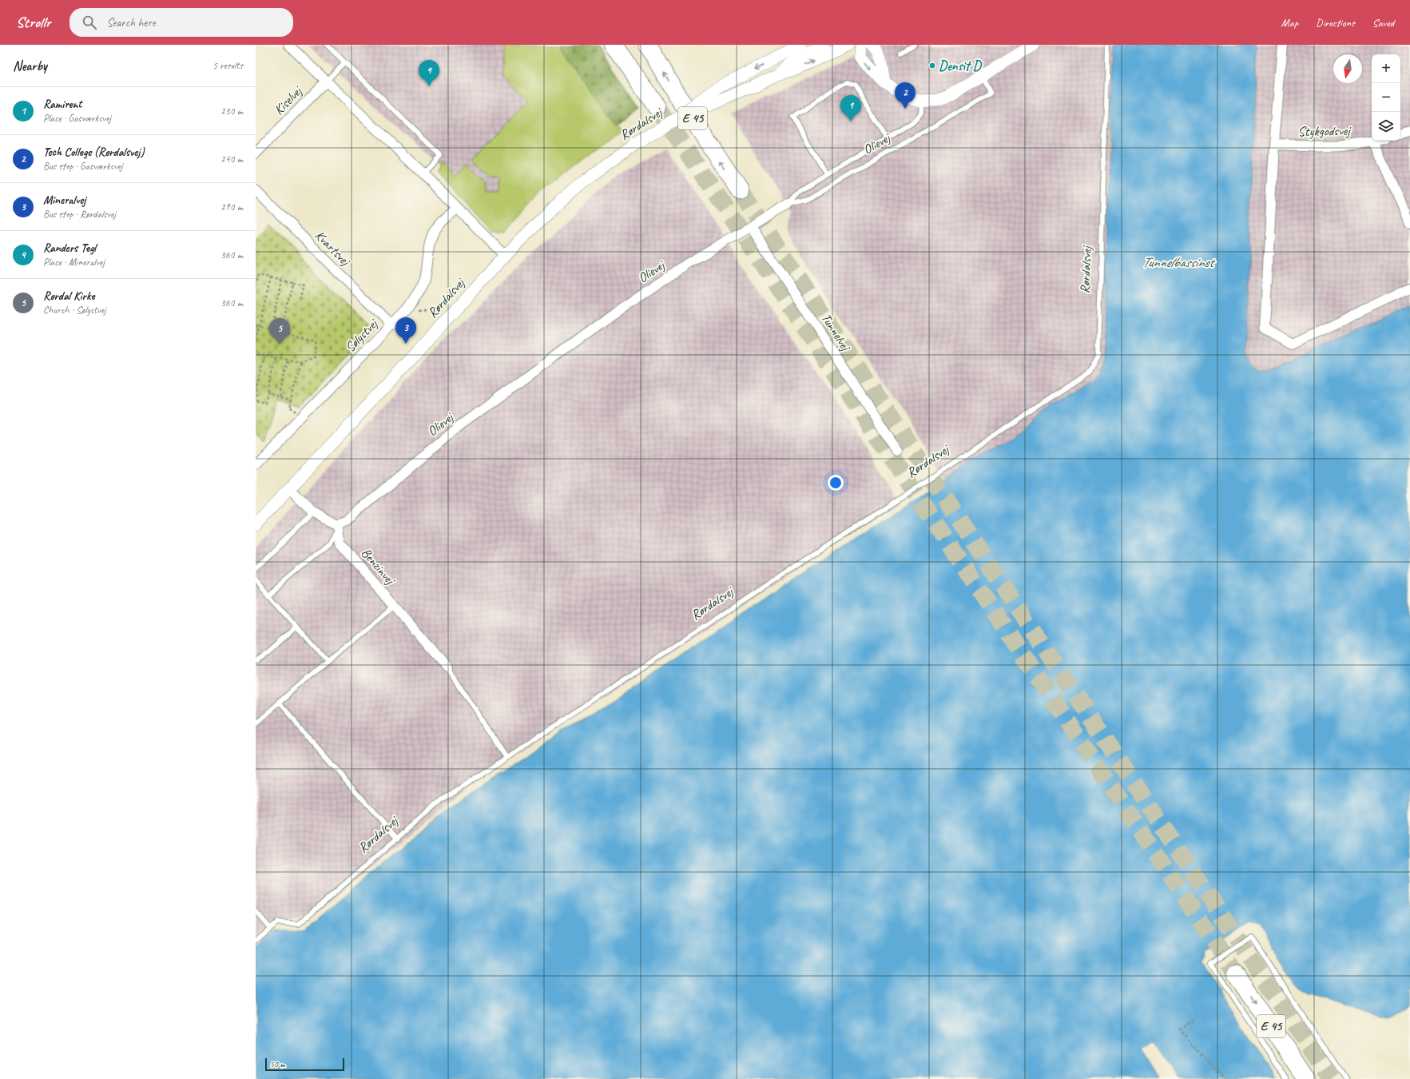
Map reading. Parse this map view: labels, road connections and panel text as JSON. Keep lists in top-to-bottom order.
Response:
{
  "streets": {
    "highway": ["E 45"],
    "street": [
      "Kiselvej",
      "Rørdalsvej",
      "Stykgodsvej",
      "Olievej",
      "Kvartsvej",
      "Tunnelvej",
      "Sølystvej",
      "Benzinvej"
    ]
  },
  "crossings": [
    ["Olievej", "Tunnelvej"],
    ["Olievej", "Benzinvej"],
    ["Kvartsvej", "Sølystvej"]
  ],
  "water": ["Tunnelbassinet"],
  "places": ["Densit D"],
  "scale_bar": "50 m",
  "north": "bottom",
  "page": {
    "header": "Strollr",
    "search": "Search here",
    "nav": ["Map", "Directions", "Saved"],
    "heading": ["Nearby", "5 results"],
    "map_buttons": ["+", "−"],
    "pins": [
      "4",
      "2",
      "1",
      "3",
      "5"
    ],
    "list": [
      {
        "mark": "1",
        "name": "Ramirent",
        "note": "Place · Gasværksvej",
        "value": "230 m"
      },
      {
        "mark": "2",
        "name": "Tech College (Rørdalsvej)",
        "note": "Bus stop · Gasværksvej",
        "value": "240 m"
      },
      {
        "mark": "3",
        "name": "Mineralvej",
        "note": "Bus stop · Rørdalsvej",
        "value": "290 m"
      },
      {
        "mark": "4",
        "name": "Randers Tegl",
        "note": "Place · Mineralvej",
        "value": "360 m"
      },
      {
        "mark": "5",
        "name": "Rørdal Kirke",
        "note": "Church · Sølystvej",
        "value": "360 m"
      }
    ],
    "scale": "50 m"
  }
}
